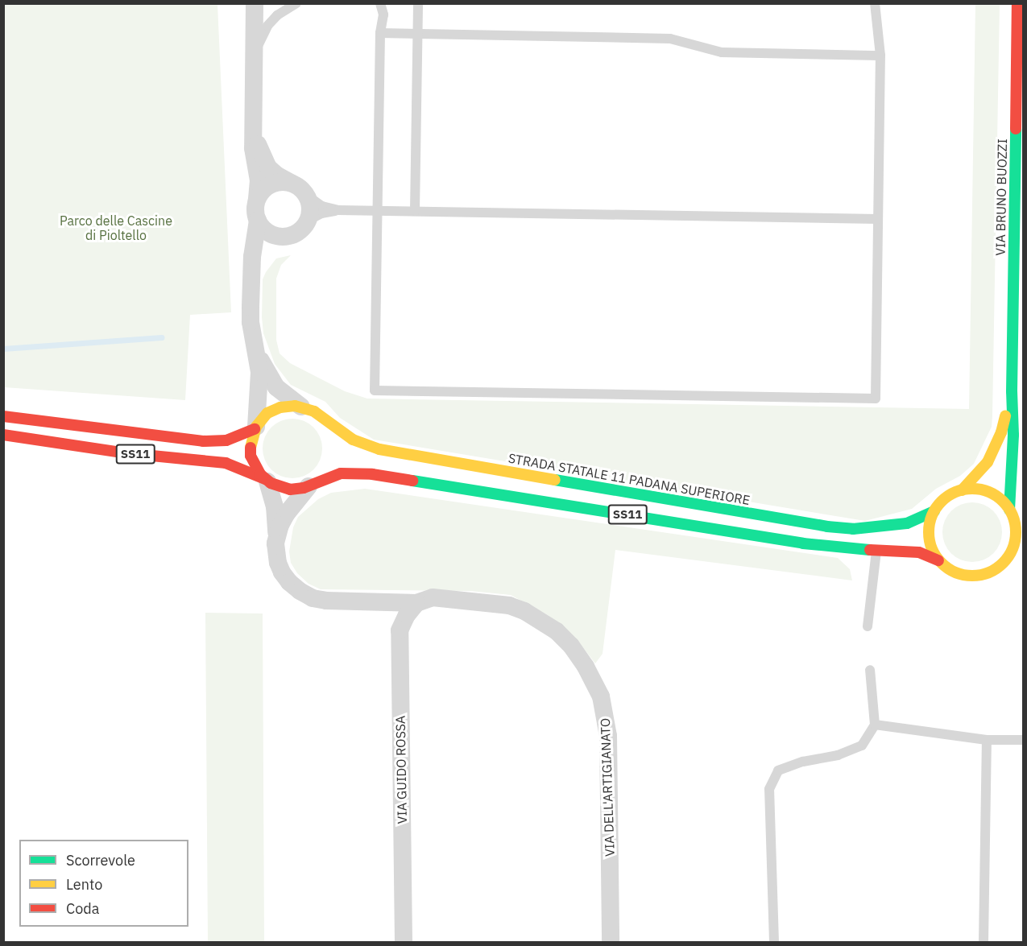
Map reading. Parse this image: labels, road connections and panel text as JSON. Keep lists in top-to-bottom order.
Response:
{
  "streets": {
    "main road": ["VIA BRUNO BUOZZI", "SS11", "STRADA STATALE 11 PADANA SUPERIORE"],
    "street": ["VIA GUIDO ROSSA", "VIA DELL'ARTIGIANATO"]
  },
  "crossings": [
    ["VIA BRUNO BUOZZI", "SS11"],
    ["VIA BRUNO BUOZZI", "STRADA STATALE 11 PADANA SUPERIORE"],
    ["SS11", "STRADA STATALE 11 PADANA SUPERIORE"],
    ["SS11", "VIA DELL'ARTIGIANATO"],
    ["VIA GUIDO ROSSA", "VIA DELL'ARTIGIANATO"]
  ],
  "parks": ["Parco delle Cascine di Pioltello"],
  "legend": ["Scorrevole", "Lento", "Coda"]
}
